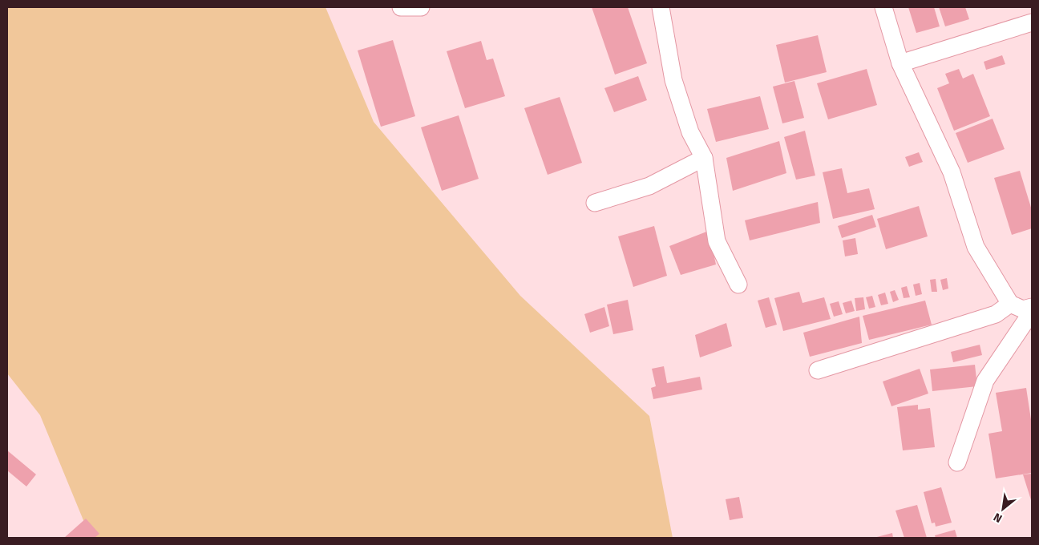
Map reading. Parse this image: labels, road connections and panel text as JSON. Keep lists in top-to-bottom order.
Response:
{
  "north": "bottom left"
}
